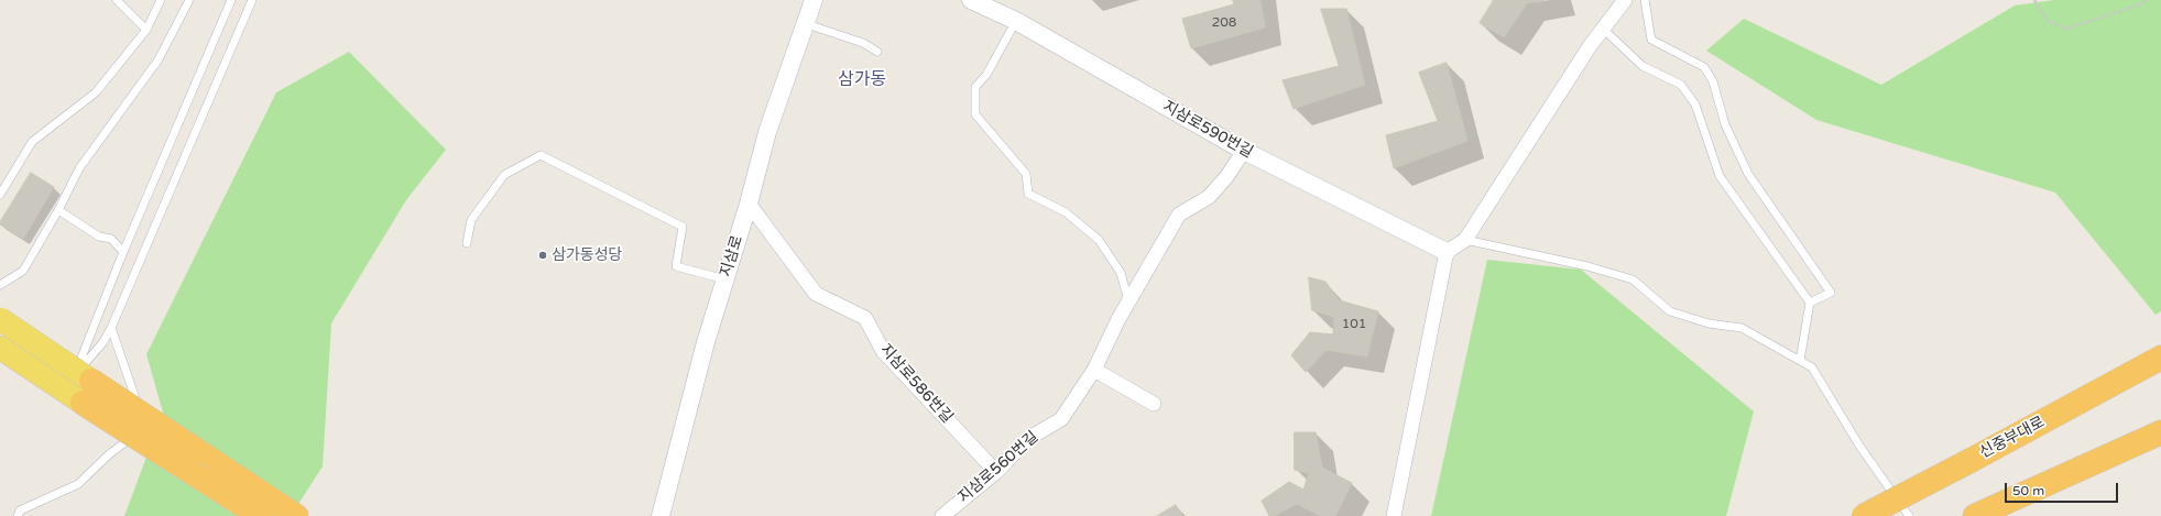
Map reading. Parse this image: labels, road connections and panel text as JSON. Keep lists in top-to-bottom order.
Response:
{
  "streets": {
    "highway": ["신중부대로"],
    "street": [
      "지삼로590번길",
      "지삼로",
      "지삼로586번길",
      "지삼로560번길"
    ]
  },
  "crossings": [
    ["지삼로590번길", "지삼로560번길"],
    ["지삼로", "지삼로586번길"],
    ["지삼로586번길", "지삼로560번길"]
  ],
  "districts": ["삼가동"],
  "places": ["삼가동성당"],
  "house_numbers": ["208", "101"],
  "scale_bar": "50 m"
}
